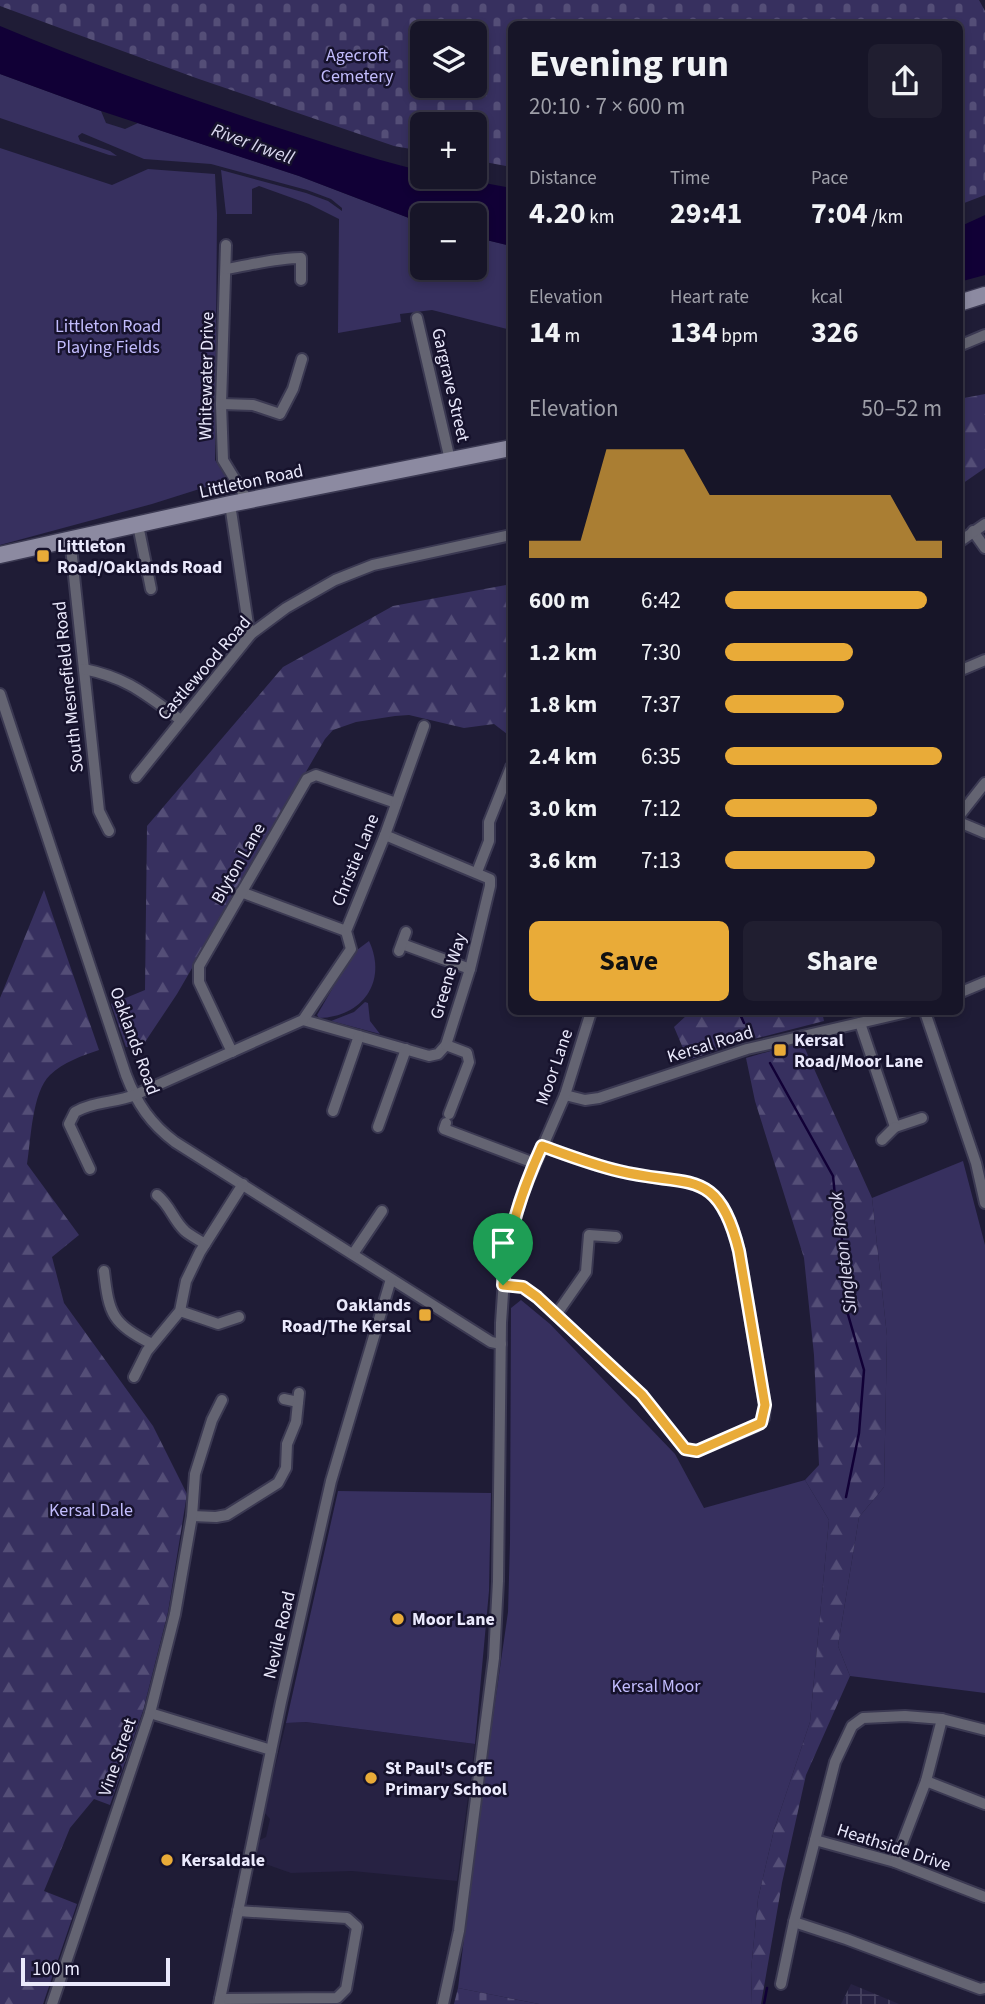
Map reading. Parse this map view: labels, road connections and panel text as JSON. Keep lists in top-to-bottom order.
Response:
{
  "streets": {
    "street": [
      "Whitewater Drive",
      "Gargrave Street",
      "Littleton Road",
      "Castlewood Road",
      "South Mesnefield Road",
      "Christie Lane",
      "Blyton Lane",
      "Greene Way",
      "Oaklands Road",
      "Kersal Road",
      "Moor Lane",
      "Nevile Road",
      "Vine Street",
      "Heathside Drive"
    ]
  },
  "crossings": [
    ["Whitewater Drive", "Littleton Road"],
    ["Gargrave Street", "Littleton Road"],
    ["Littleton Road", "South Mesnefield Road"],
    ["Christie Lane", "Blyton Lane"],
    ["Christie Lane", "Greene Way"],
    ["Oaklands Road", "Moor Lane"],
    ["Oaklands Road", "Nevile Road"],
    ["Kersal Road", "Moor Lane"]
  ],
  "water": ["River Irwell", "Singleton Brook"],
  "parks": [
    "Agecroft Cemetery",
    "Littleton Road Playing Fields",
    "Kersal Dale",
    "Kersal Moor"
  ],
  "places": {
    "transit": ["Littleton Road/Oaklands Road", "Kersal Road/Moor Lane", "Oaklands Road/The Kersal"],
    "other": ["Moor Lane", "St Paul's CofE Primary School", "Kersaldale"]
  },
  "scale_bar": "100 m",
  "page": {
    "map_buttons": ["+", "−"],
    "heading": ["Evening run", "20:10 · 7 × 600 m"],
    "stats": [
      ["Distance", "4.20 km"],
      ["Time", "29:41"],
      ["Pace", "7:04 /km"],
      ["Elevation", "14 m"],
      ["Heart rate", "134 bpm"],
      ["kcal", "326"]
    ],
    "chart": ["Elevation", "50–52 m"],
    "list": [
      {
        "name": "600 m",
        "note": "6:42"
      },
      {
        "name": "1.2 km",
        "note": "7:30"
      },
      {
        "name": "1.8 km",
        "note": "7:37"
      },
      {
        "name": "2.4 km",
        "note": "6:35"
      },
      {
        "name": "3.0 km",
        "note": "7:12"
      },
      {
        "name": "3.6 km",
        "note": "7:13"
      }
    ],
    "buttons": ["Save", "Share"],
    "scale": "100 m"
  }
}
